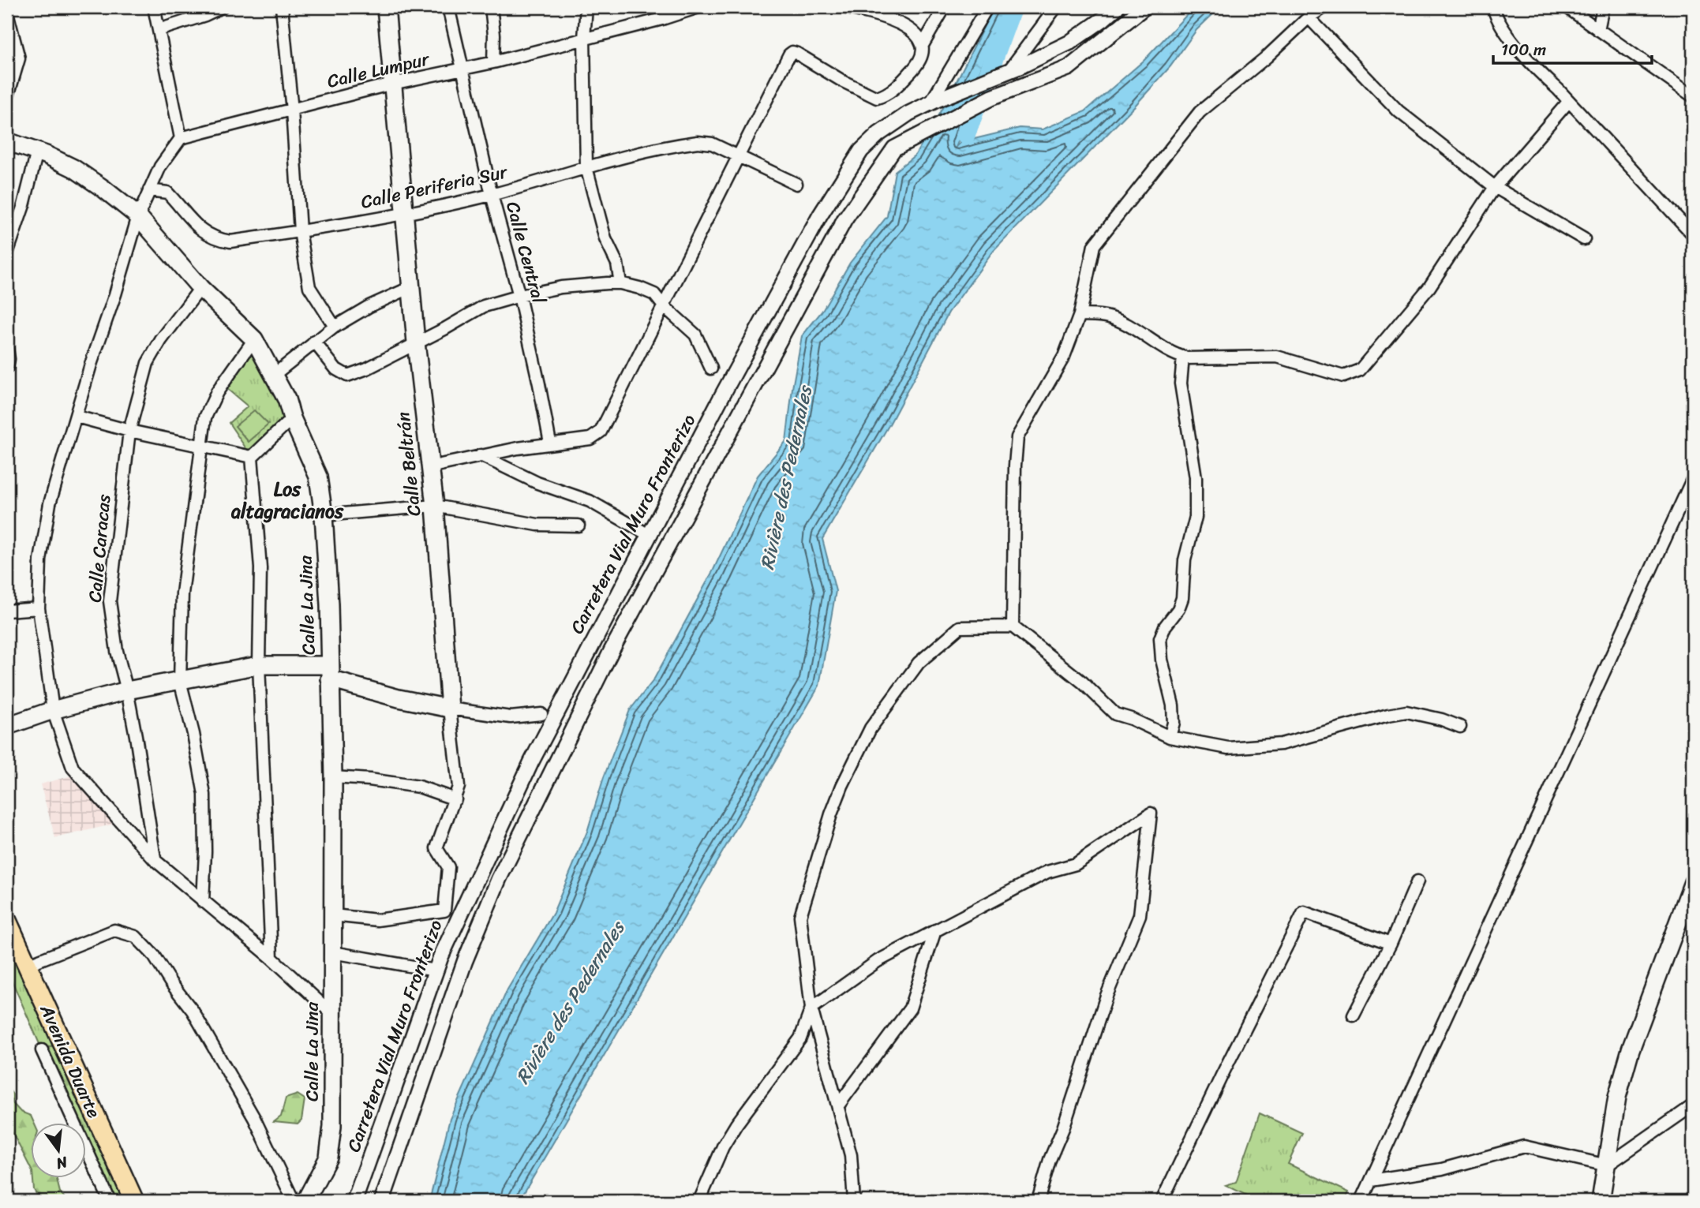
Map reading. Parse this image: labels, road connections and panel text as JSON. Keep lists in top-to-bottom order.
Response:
{
  "streets": {
    "main road": ["Calle Beltrán", "Calle La Jina", "Avenida Duarte"],
    "street": [
      "Calle Lumpur",
      "Calle Periferia Sur",
      "Calle Central",
      "Carretera Vial Muro Fronterizo",
      "Calle Caracas"
    ]
  },
  "crossings": [
    ["Calle Lumpur", "Calle Central"],
    ["Calle Lumpur", "Calle Beltrán"],
    ["Calle Periferia Sur", "Calle Central"],
    ["Calle Periferia Sur", "Calle Beltrán"],
    ["Calle Beltrán", "Calle La Jina"],
    ["Calle Caracas", "Calle La Jina"]
  ],
  "districts": ["Los altagracianos"],
  "water": ["Rivière des Pedernales"],
  "scale_bar": "100 m",
  "north": "bottom"
}
